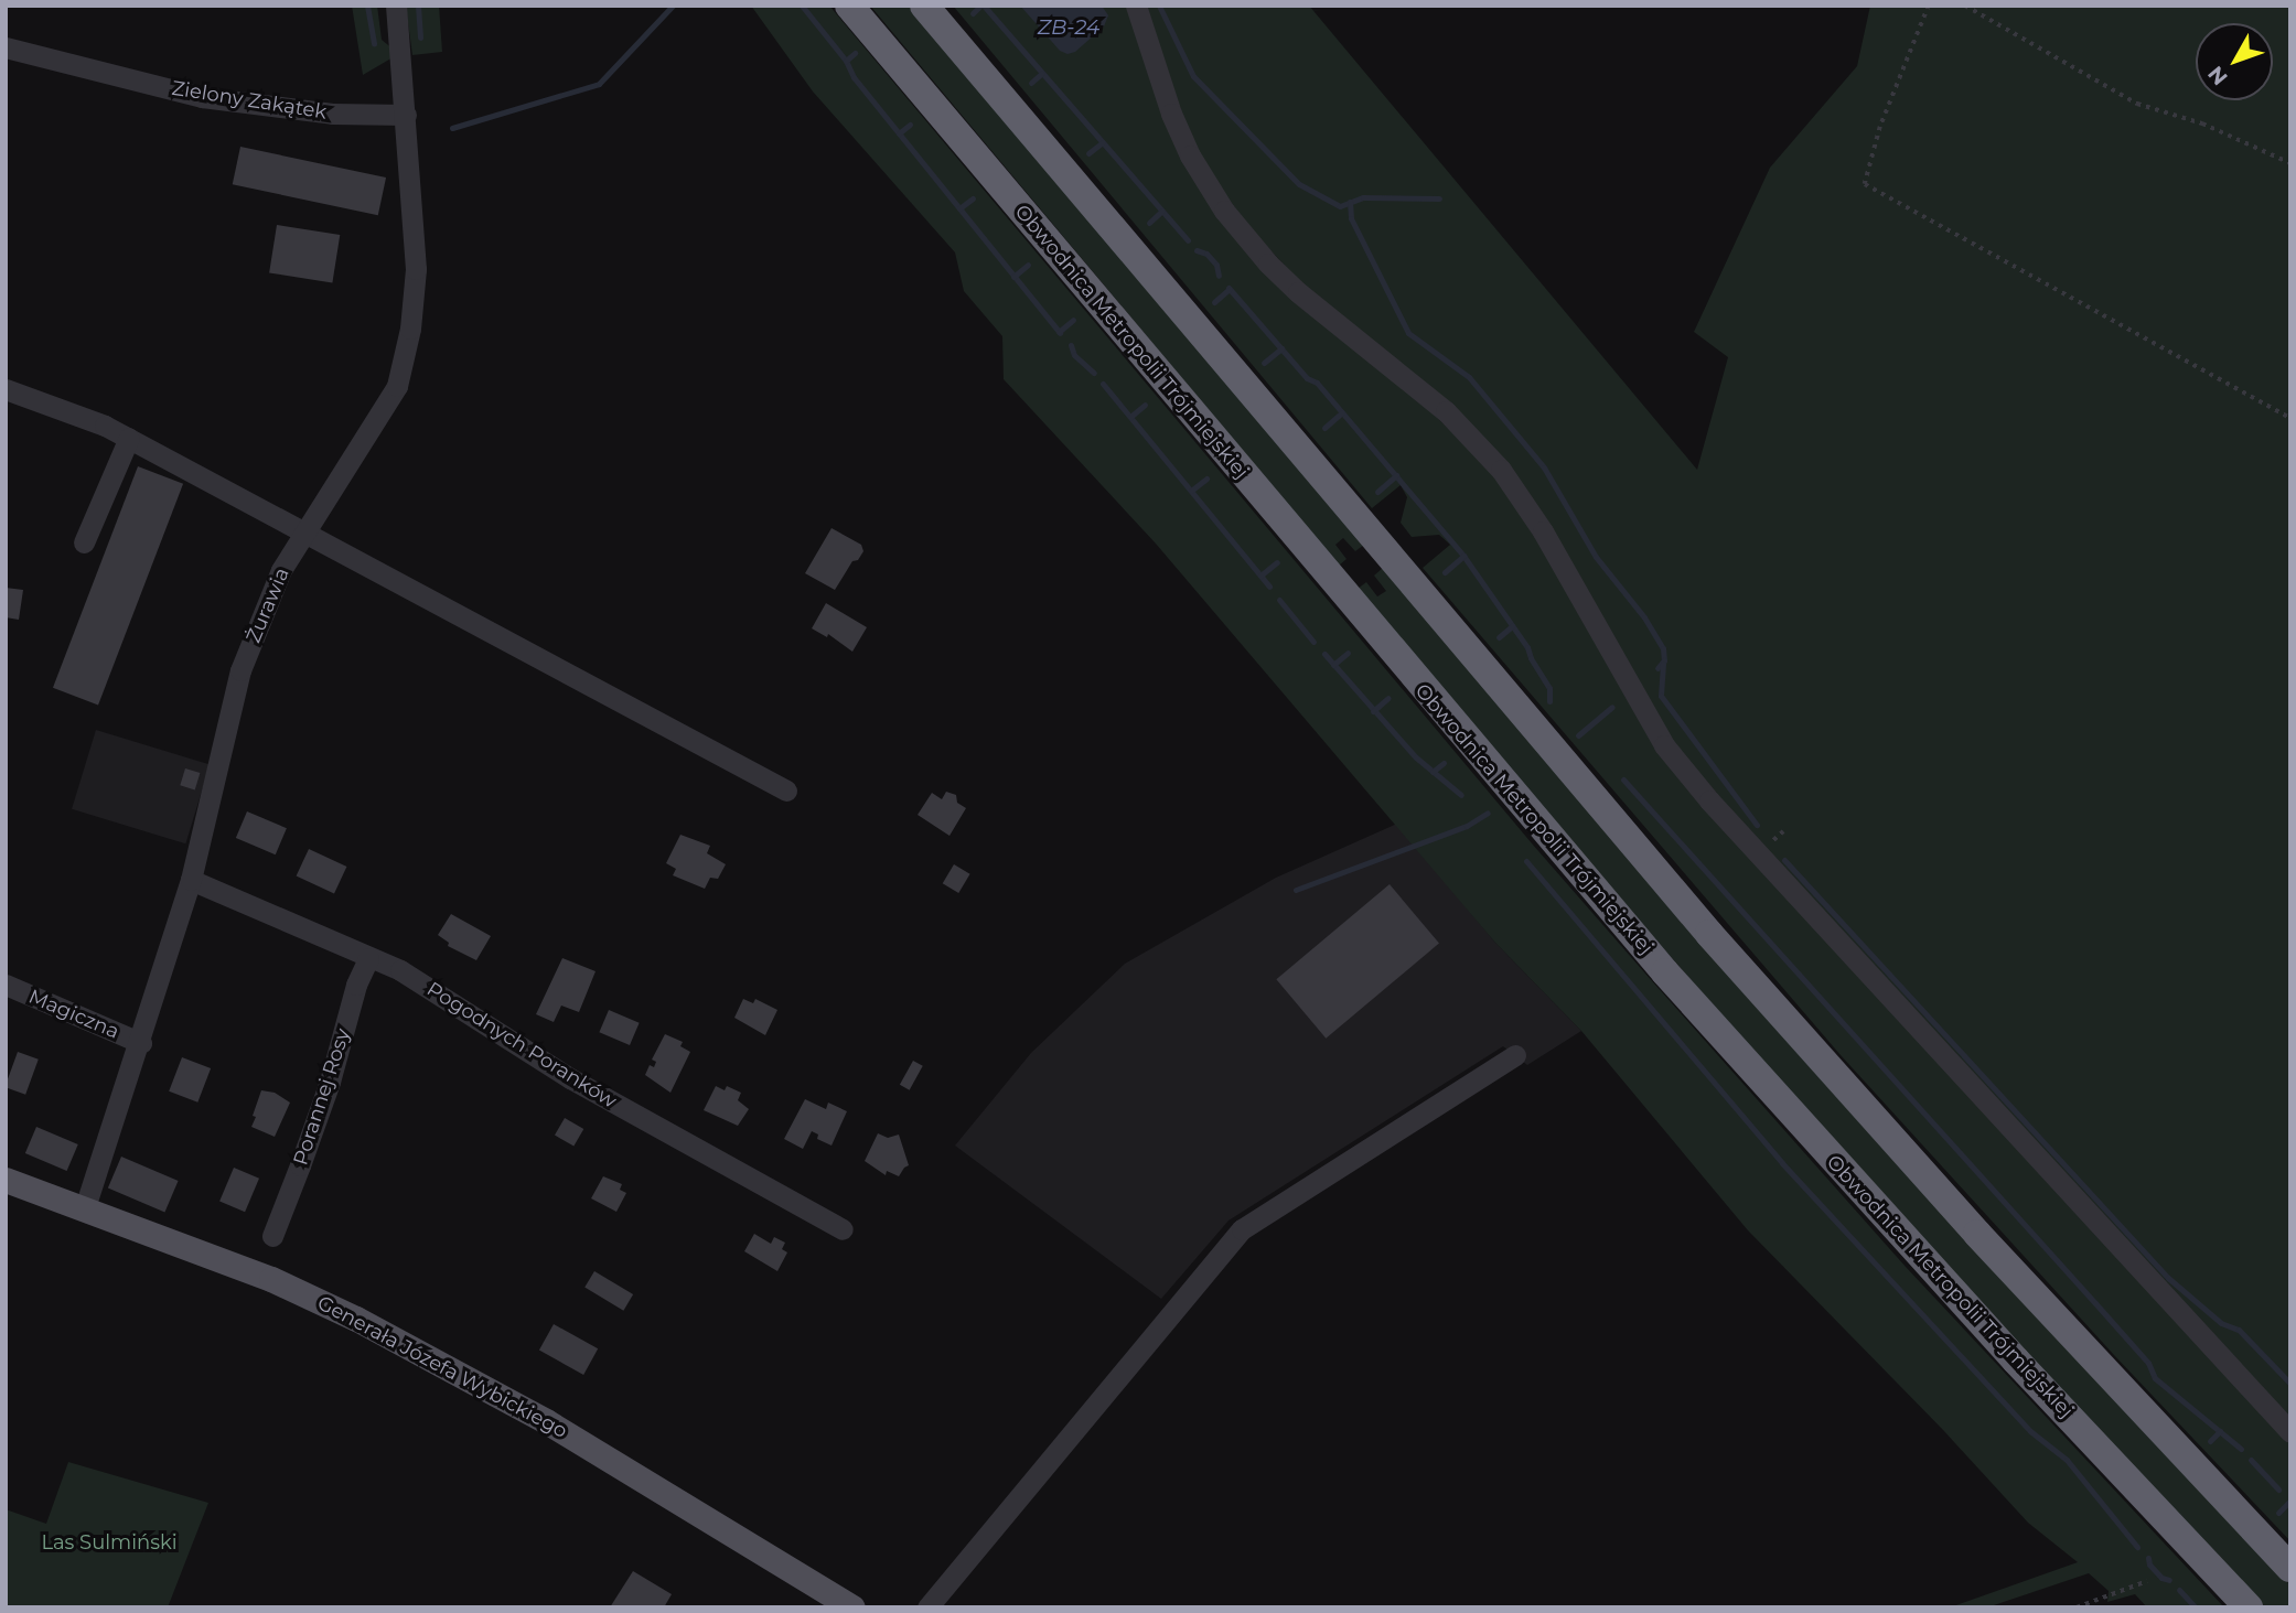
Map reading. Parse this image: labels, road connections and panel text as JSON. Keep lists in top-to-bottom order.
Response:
{
  "streets": {
    "highway": ["Obwodnica Metropolii Trójmiejskiej"],
    "main road": ["Generała Józefa Wybickiego"],
    "street": [
      "Zielony Zakątek",
      "Żurawia",
      "Magiczna",
      "Pogodnych Poranków",
      "Porannej Rosy"
    ]
  },
  "crossings": [
    ["Zielony Zakątek", "Żurawia"],
    ["Żurawia", "Magiczna"],
    ["Żurawia", "Pogodnych Poranków"],
    ["Żurawia", "Generała Józefa Wybickiego"],
    ["Pogodnych Poranków", "Porannej Rosy"]
  ],
  "water": ["ZB-24"],
  "parks": ["Las Sulmiński"],
  "north": "bottom left"
}
